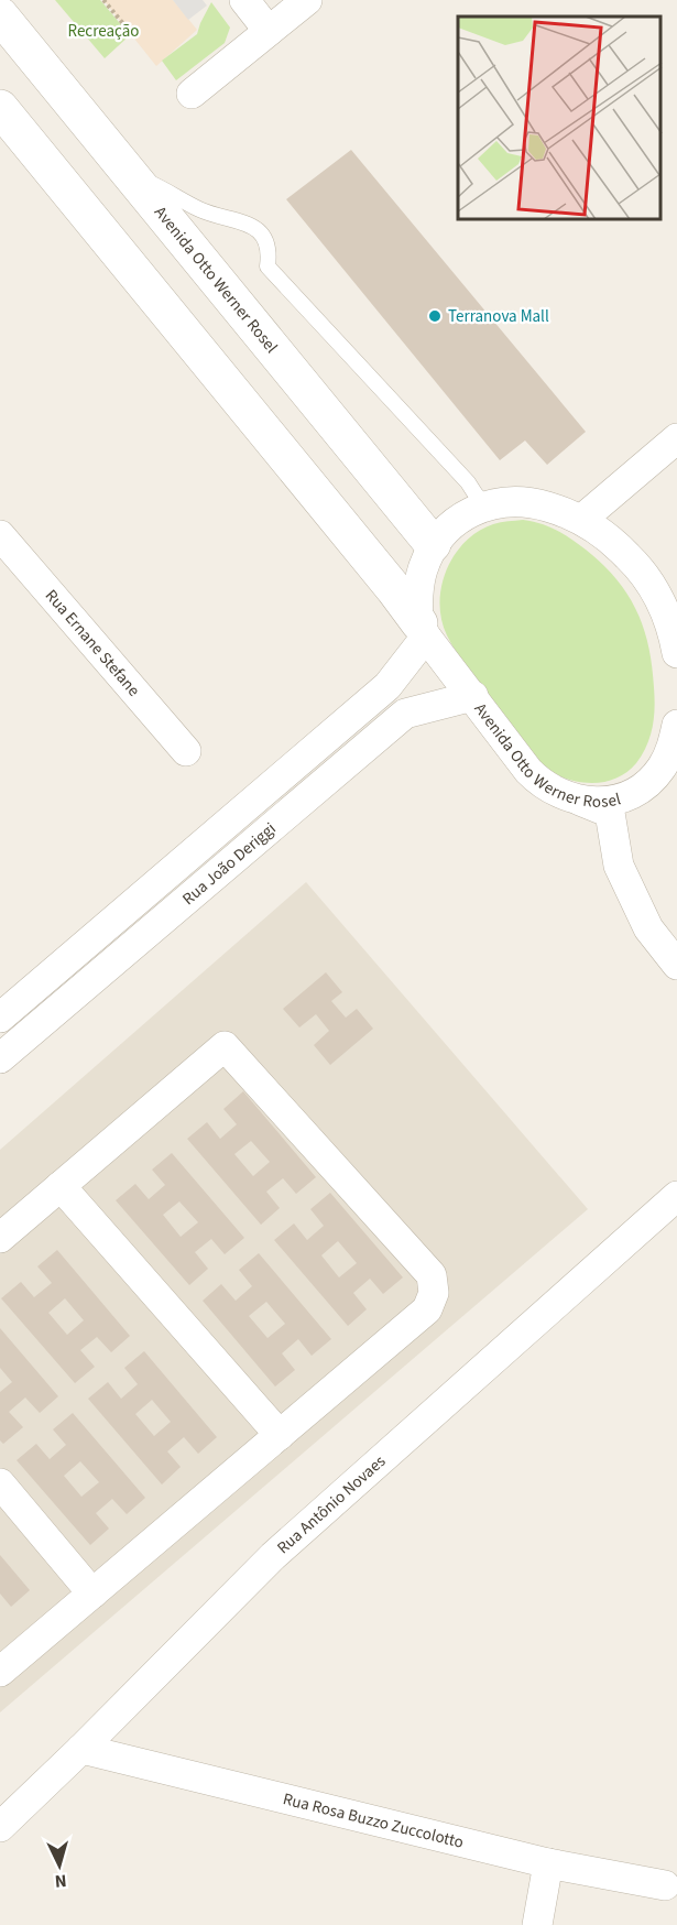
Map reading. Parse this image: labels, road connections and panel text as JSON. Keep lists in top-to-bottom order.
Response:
{
  "streets": {
    "street": [
      "Avenida Otto Werner Rosel",
      "Rua Ernane Stefane",
      "Rua João Deriggi",
      "Rua Antônio Novaes",
      "Rua Rosa Buzzo Zuccolotto"
    ]
  },
  "crossings": [
    ["Avenida Otto Werner Rosel", "Rua João Deriggi"],
    ["Rua Antônio Novaes", "Rua Rosa Buzzo Zuccolotto"]
  ],
  "parks": ["Recreação"],
  "places": ["Terranova Mall"],
  "north": "bottom"
}
